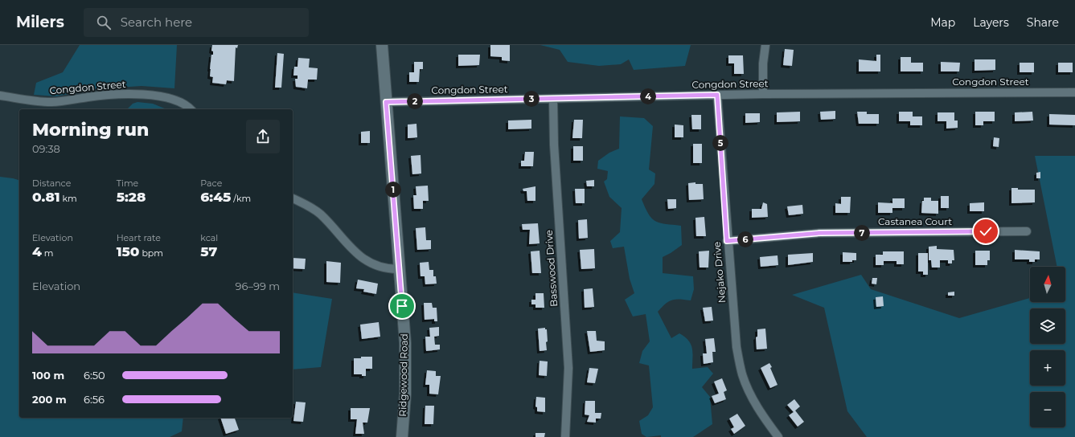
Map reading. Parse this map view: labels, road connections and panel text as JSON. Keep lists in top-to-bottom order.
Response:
{
  "streets": {
    "main road": ["Ridgewood Road"],
    "street": [
      "Congdon Street",
      "Castanea Court",
      "Basswood Drive",
      "Nejako Drive"
    ]
  },
  "crossings": [
    ["Congdon Street", "Basswood Drive"],
    ["Congdon Street", "Nejako Drive"],
    ["Congdon Street", "Ridgewood Road"],
    ["Castanea Court", "Nejako Drive"]
  ],
  "north": "top",
  "page": {
    "header": "Milers",
    "search": "Search here",
    "nav": ["Map", "Layers", "Share"],
    "pins": [
      "4",
      "3",
      "2",
      "5",
      "1",
      "7",
      "6"
    ],
    "heading": ["Morning run", "09:38"],
    "stats": [
      ["Distance", "0.81 km"],
      ["Time", "5:28"],
      ["Pace", "6:45 /km"],
      ["Elevation", "4 m"],
      ["Heart rate", "150 bpm"],
      ["kcal", "57"]
    ],
    "map_buttons": ["+", "−"],
    "chart": ["Elevation", "96–99 m"],
    "list": [
      {
        "name": "100 m",
        "note": "6:50"
      },
      {
        "name": "200 m",
        "note": "6:56"
      }
    ]
  }
}
